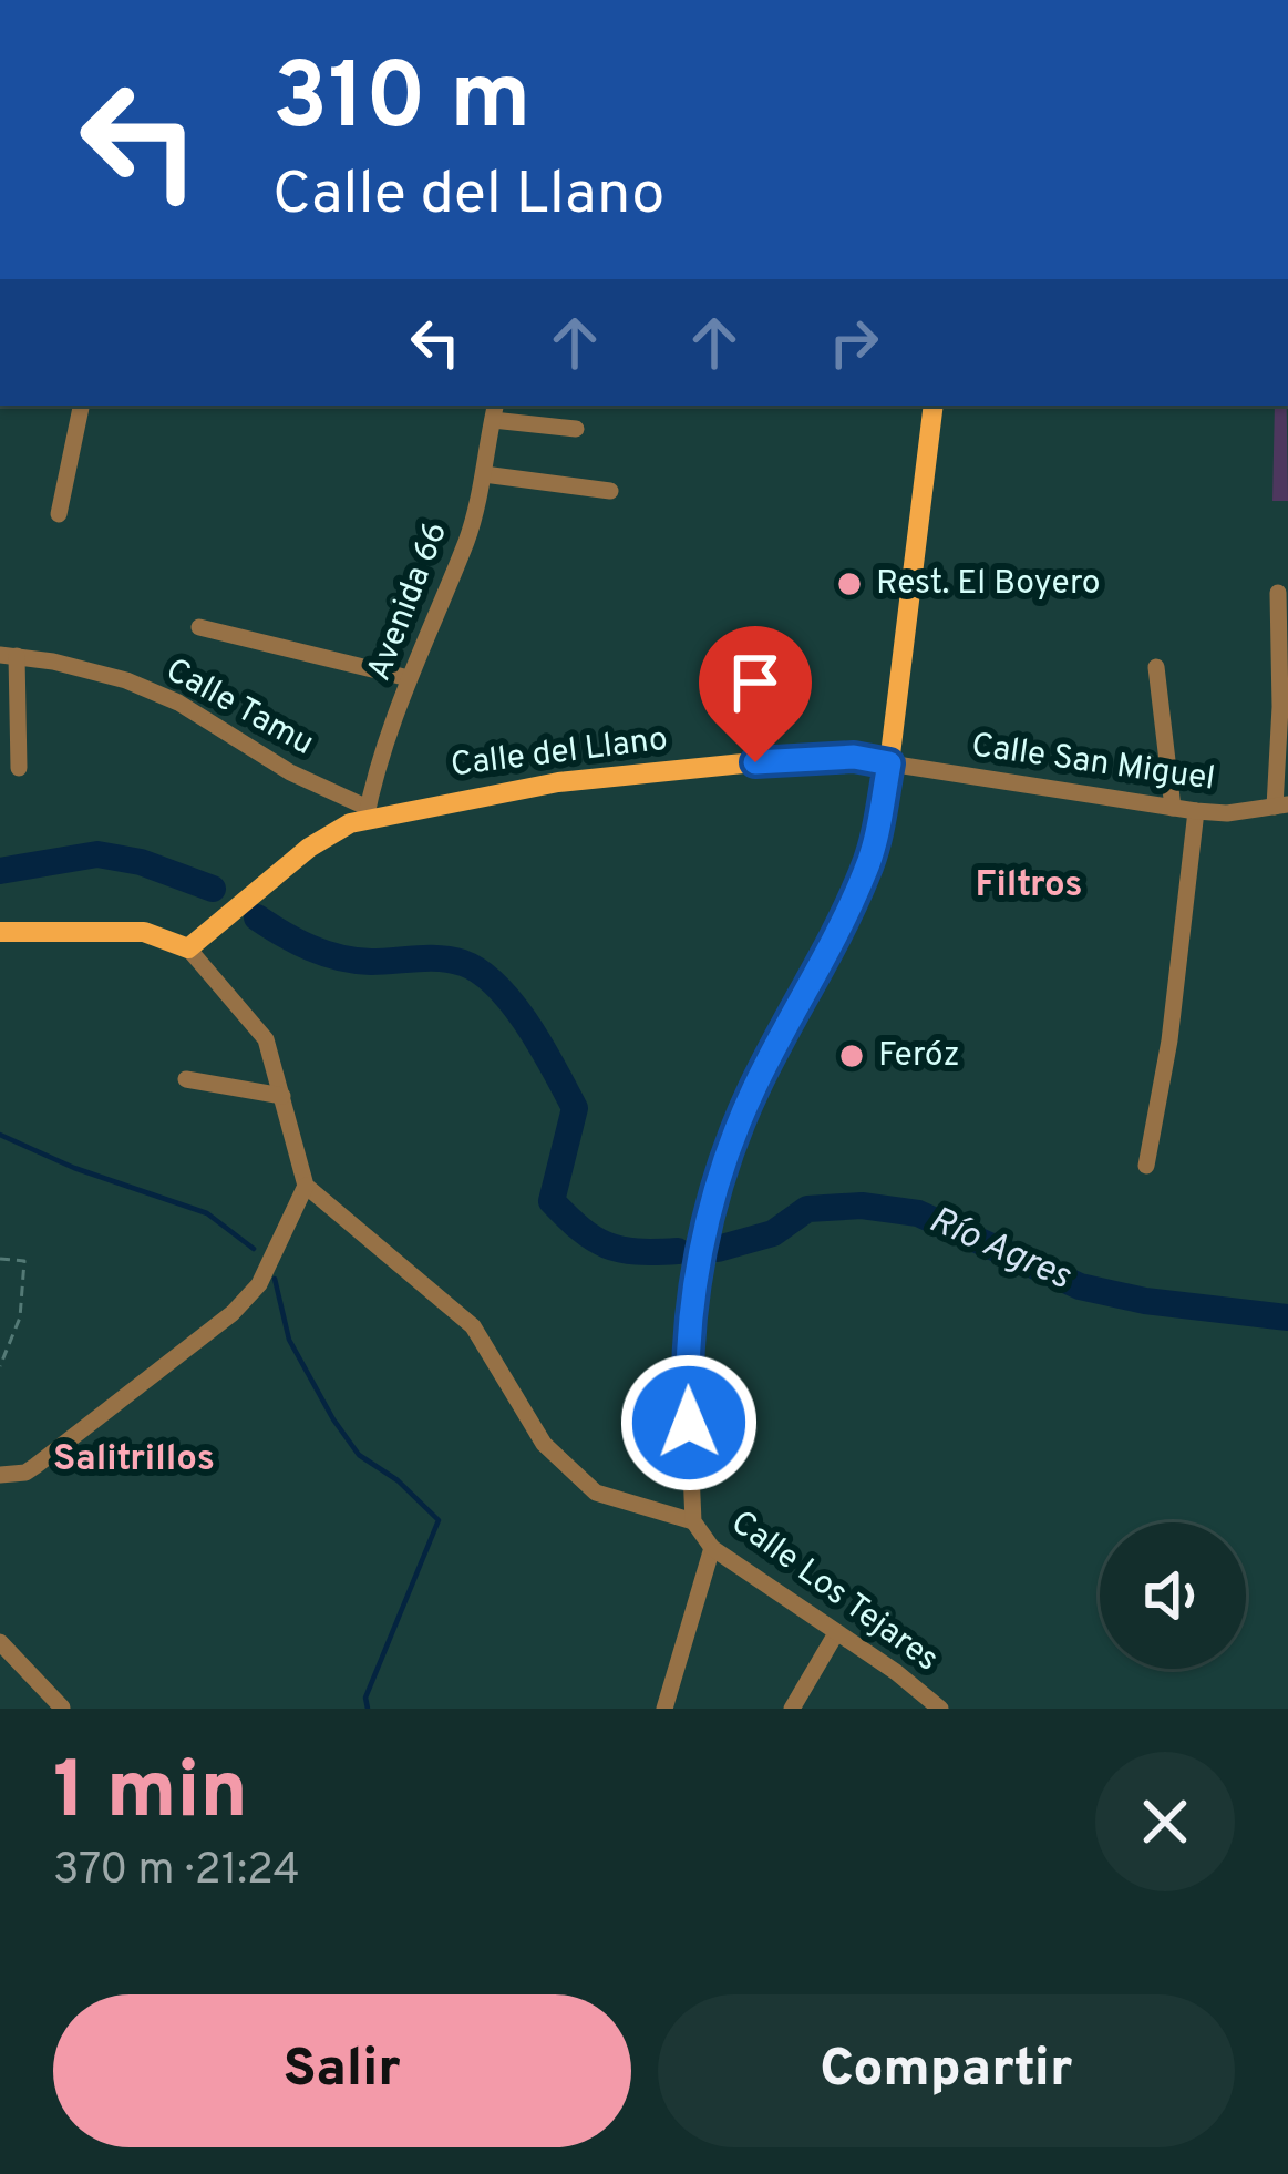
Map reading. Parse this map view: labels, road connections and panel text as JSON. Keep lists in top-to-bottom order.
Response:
{
  "streets": {
    "main road": ["Calle del Llano"],
    "street": [
      "Avenida 66",
      "Calle Tamu",
      "Calle San Miguel",
      "Calle Los Tejares"
    ]
  },
  "crossings": [
    ["Avenida 66", "Calle Tamu"],
    ["Avenida 66", "Calle del Llano"],
    ["Calle Tamu", "Calle del Llano"],
    ["Calle del Llano", "Calle San Miguel"],
    ["Calle del Llano", "Calle Los Tejares"],
    ["Calle San Miguel", "Calle Los Tejares"]
  ],
  "districts": ["Filtros", "Salitrillos"],
  "water": ["Río Agres"],
  "places": ["Rest. El Boyero", "Feróz"],
  "page": {
    "turn": ["310 m", "Calle del Llano"],
    "heading": ["1 min", "370 m · 21:24"],
    "buttons": ["Salir", "Compartir"]
  }
}
